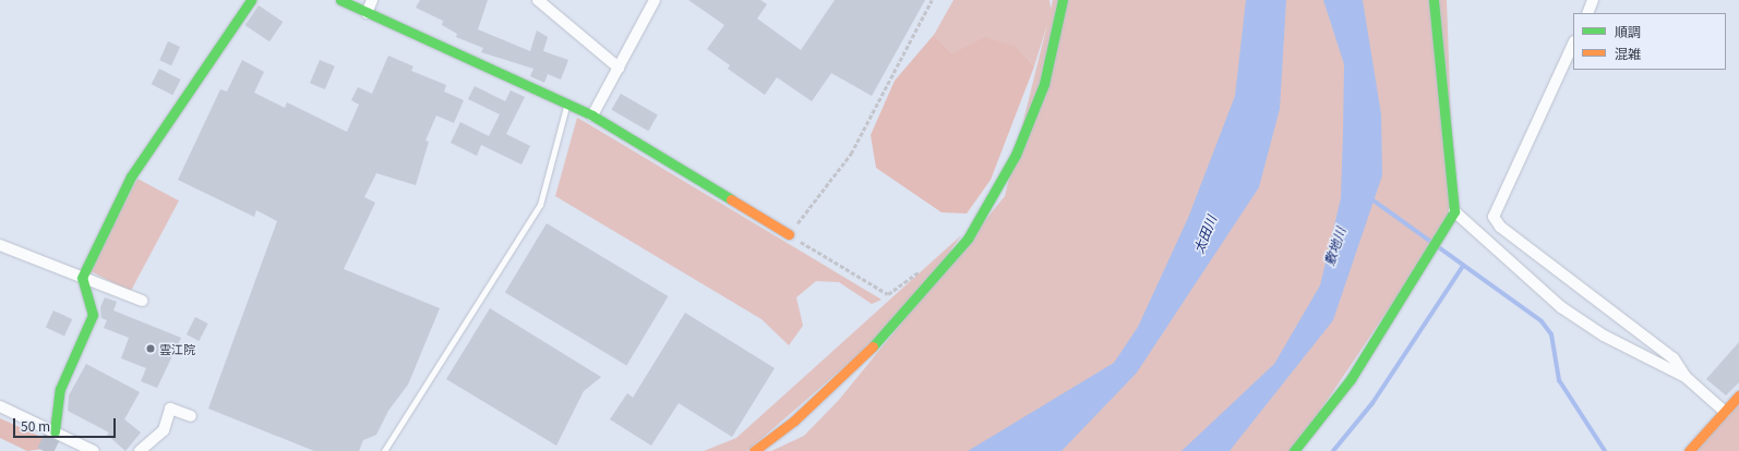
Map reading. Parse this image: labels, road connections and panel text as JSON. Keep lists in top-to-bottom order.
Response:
{
  "water": ["太田川", "敷地川"],
  "places": ["雲江院"],
  "legend": ["順調", "混雑"],
  "scale_bar": "50 m"
}
